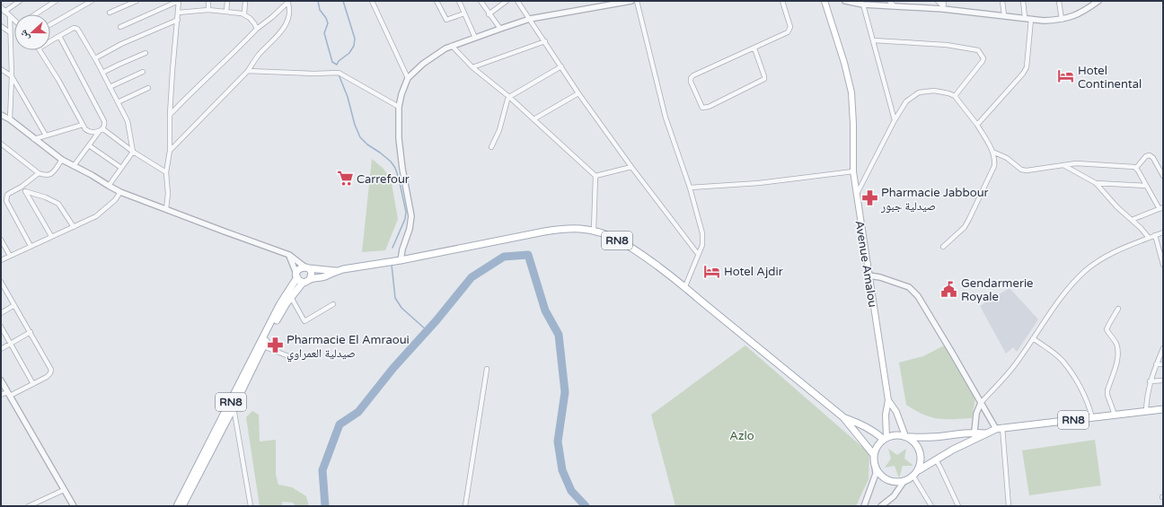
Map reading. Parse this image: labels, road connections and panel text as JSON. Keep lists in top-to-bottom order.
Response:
{
  "streets": {
    "main road": ["RN8", "Avenue Amalou"]
  },
  "parks": ["Azlo"],
  "places": {
    "hotel": ["Hotel Continental", "Hotel Ajdir"],
    "supermarket": ["Carrefour"],
    "pharmacy": ["Pharmacie Jabbour صيدلية جبور", "Pharmacie El Amraoui صيدلية العمراوي"],
    "public building": ["Gendarmerie Royale"]
  },
  "north": "left"
}
